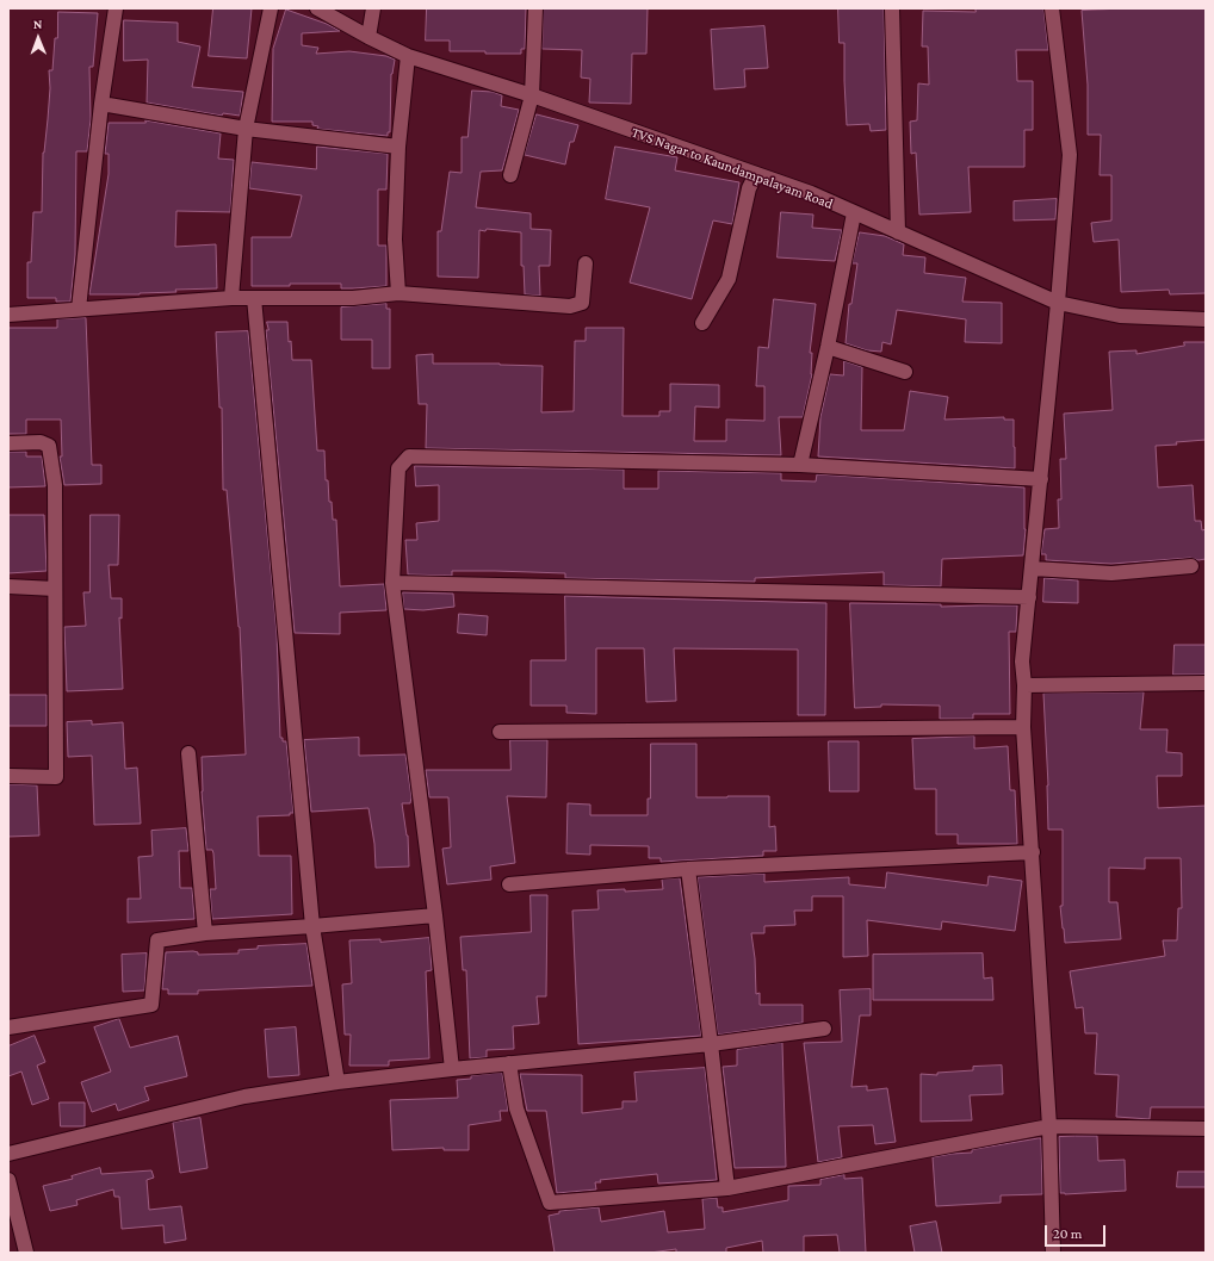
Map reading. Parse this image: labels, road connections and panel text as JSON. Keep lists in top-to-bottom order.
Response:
{
  "streets": {
    "street": ["TVS Nagar to Kaundampalayam Road"]
  },
  "scale_bar": "20 m",
  "north": "top"
}
